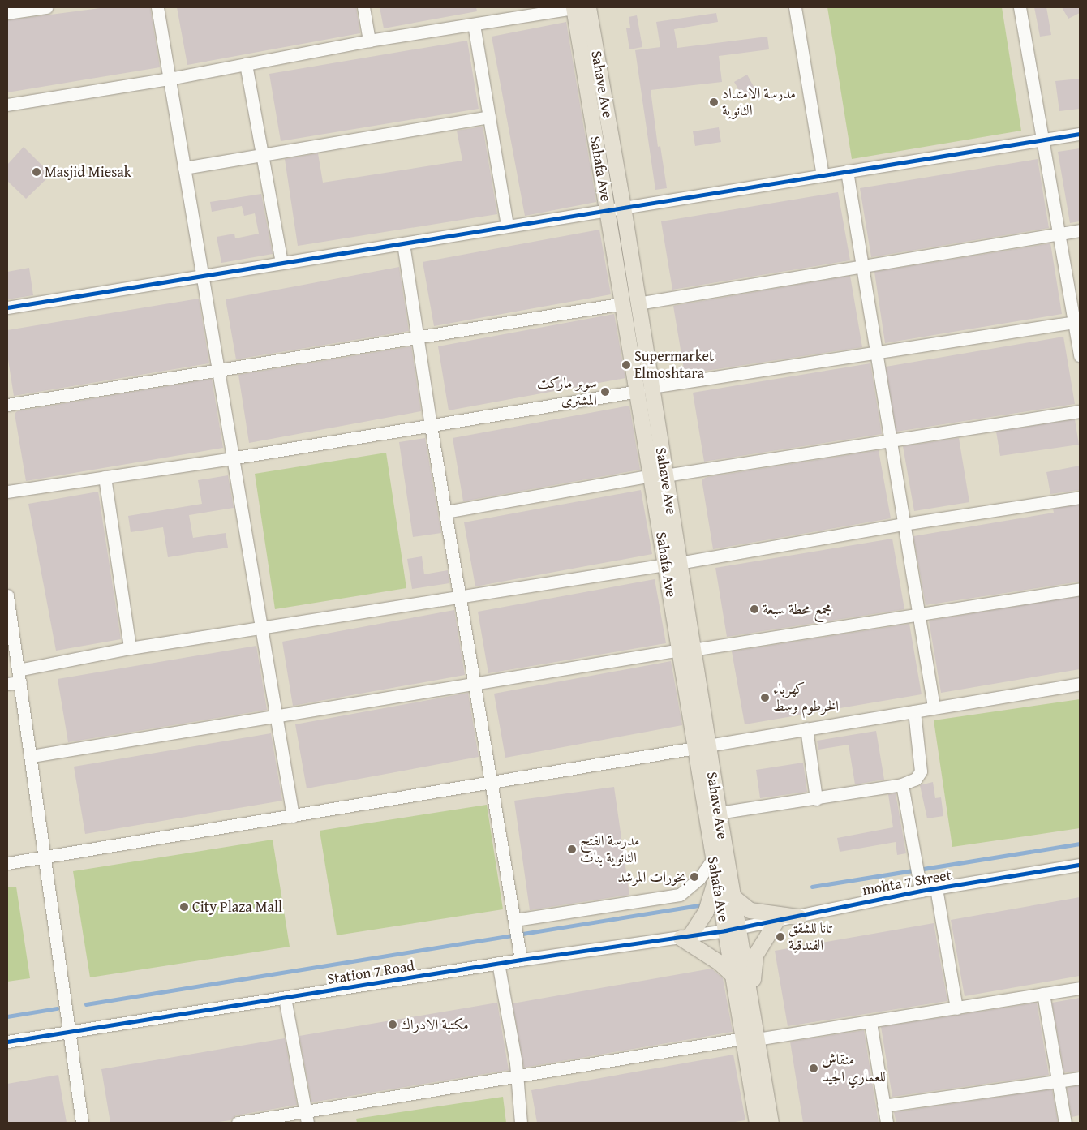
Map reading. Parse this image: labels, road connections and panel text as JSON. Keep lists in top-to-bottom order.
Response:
{
  "streets": {
    "main road": ["Sahave Ave", "Sahafa Ave"],
    "street": ["mohta 7 Street", "Station 7 Road"]
  },
  "crossings": [
    ["Sahave Ave", "Sahafa Ave"],
    ["Sahave Ave", "mohta 7 Street"],
    ["Sahave Ave", "Station 7 Road"],
    ["Sahafa Ave", "mohta 7 Street"],
    ["Sahafa Ave", "Station 7 Road"],
    ["mohta 7 Street", "Station 7 Road"]
  ],
  "places": [
    "مدرسة الامتداد الثانوية",
    "Masjid Miesak",
    "Supermarket Elmoshtara",
    "سوبر ماركت المشترى",
    "مجمع محطة سبعة",
    "كهرباء الخرطوم وسط",
    "مدرسة الفتح الثانوية بنات",
    "بخورات المرشد",
    "City Plaza Mall",
    "تانا للشقق الفندقية",
    "مكتبة الادراك",
    "منقاش للعماري الجيد"
  ]
}
